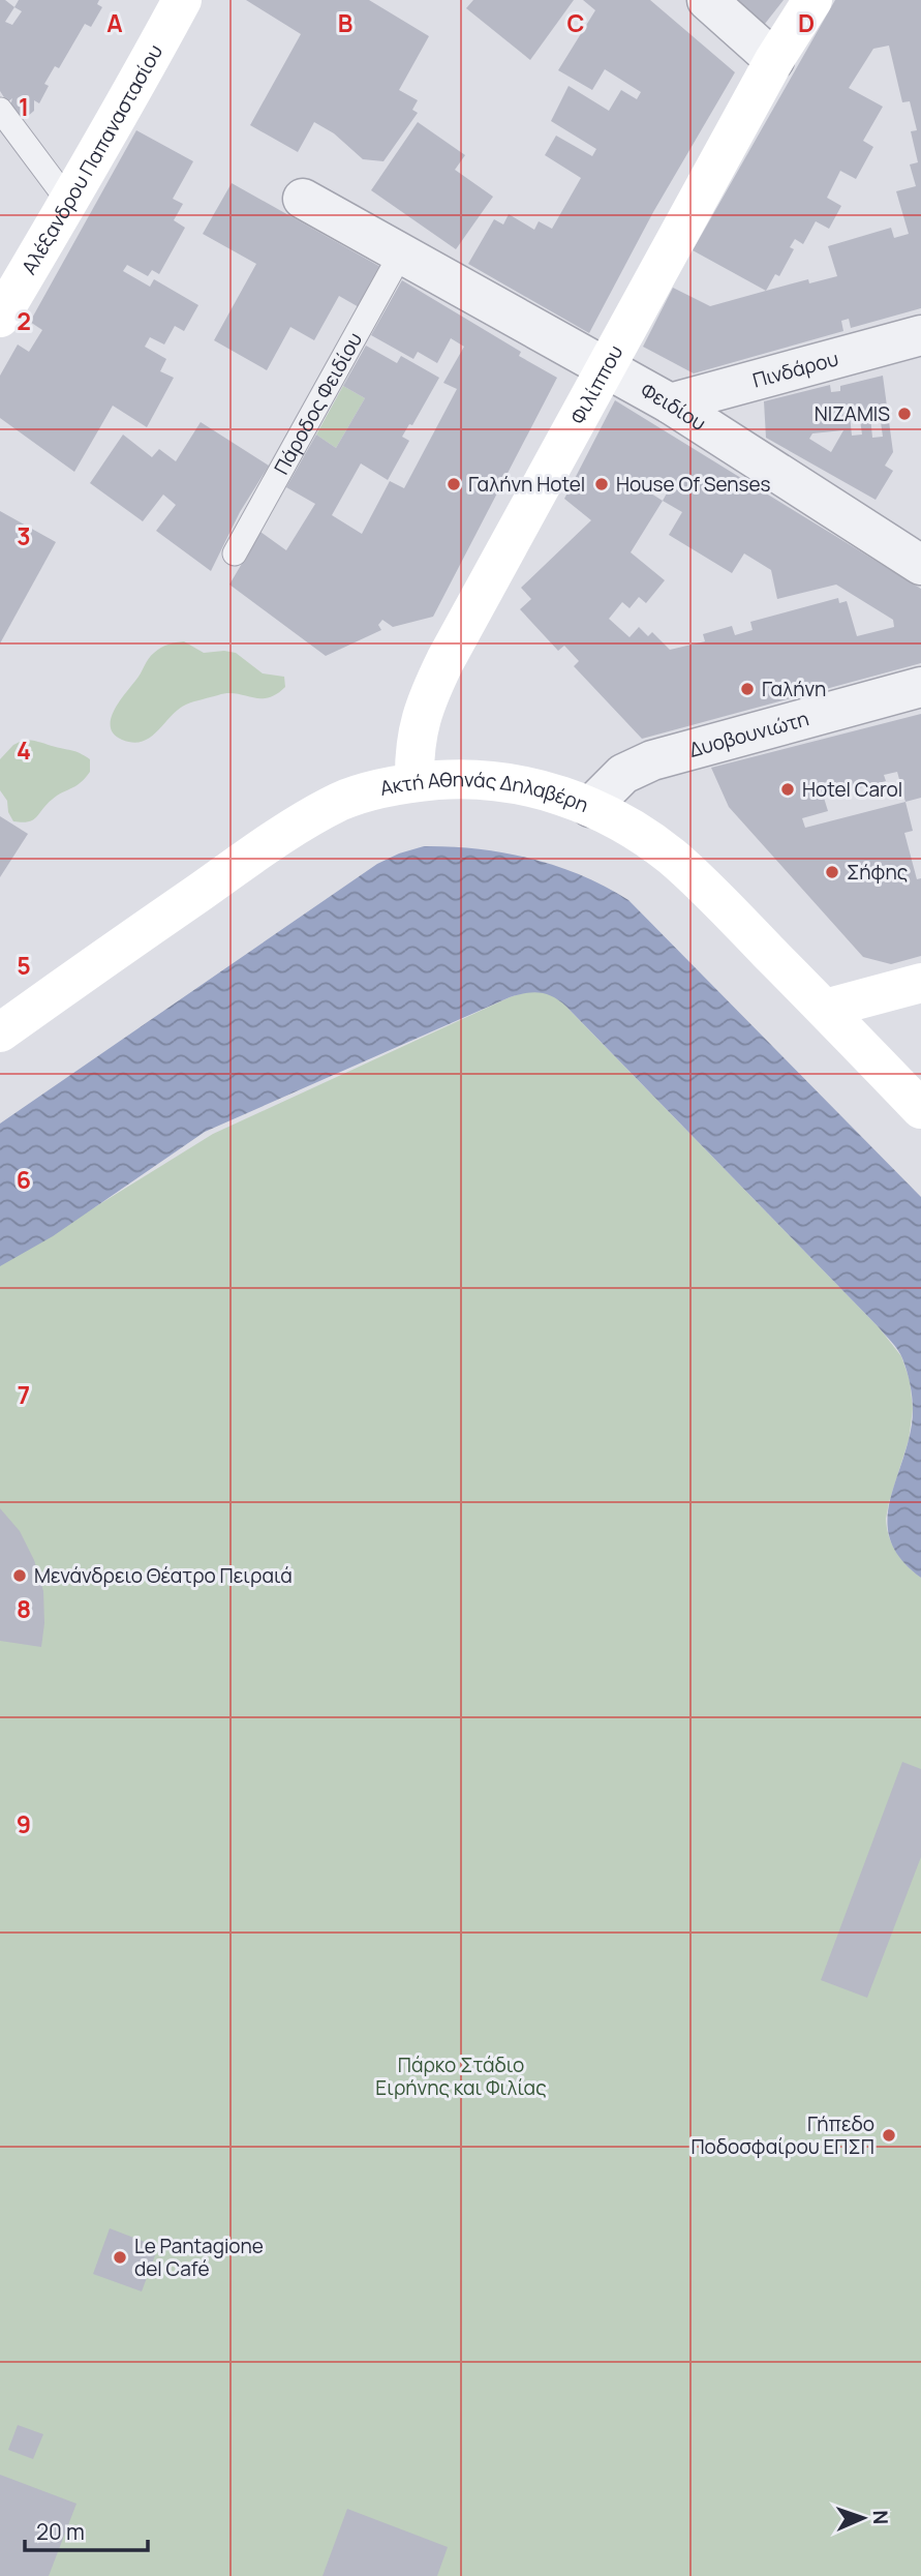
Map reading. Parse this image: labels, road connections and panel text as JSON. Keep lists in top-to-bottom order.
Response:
{
  "streets": {
    "street": [
      "Αλέξανδρου Παπαναστασίου",
      "Πινδάρου",
      "Φιλίππου",
      "Φειδίου",
      "Δυοβουνιώτη",
      "Ακτή Αθηνάς Δηλαβέρη"
    ],
    "lane": ["Πάροδος Φειδίου"]
  },
  "crossings": [
    ["Πινδάρου", "Φειδίου"],
    ["Φιλίππου", "Φειδίου"],
    ["Φιλίππου", "Ακτή Αθηνάς Δηλαβέρη"],
    ["Πάροδος Φειδίου", "Φειδίου"],
    ["Δυοβουνιώτη", "Ακτή Αθηνάς Δηλαβέρη"]
  ],
  "parks": ["Πάρκο Στάδιο Ειρήνης και Φιλίας"],
  "places": [
    "NIZAMIS",
    "Γαλήνη Hotel",
    "House Of Senses",
    "Γαλήνη",
    "Hotel Carol",
    "Σήφης",
    "Μενάνδρειο Θέατρο Πειραιά",
    "Γήπεδο Ποδοσφαίρου ΕΠΣΠ",
    "Le Pantagione del Café"
  ],
  "scale_bar": "20 m",
  "north": "right",
  "grid": {
    "columns": [
      "A",
      "B",
      "C",
      "D"
    ],
    "rows": [
      "1",
      "2",
      "3",
      "4",
      "5",
      "6",
      "7",
      "8",
      "9"
    ]
  }
}
